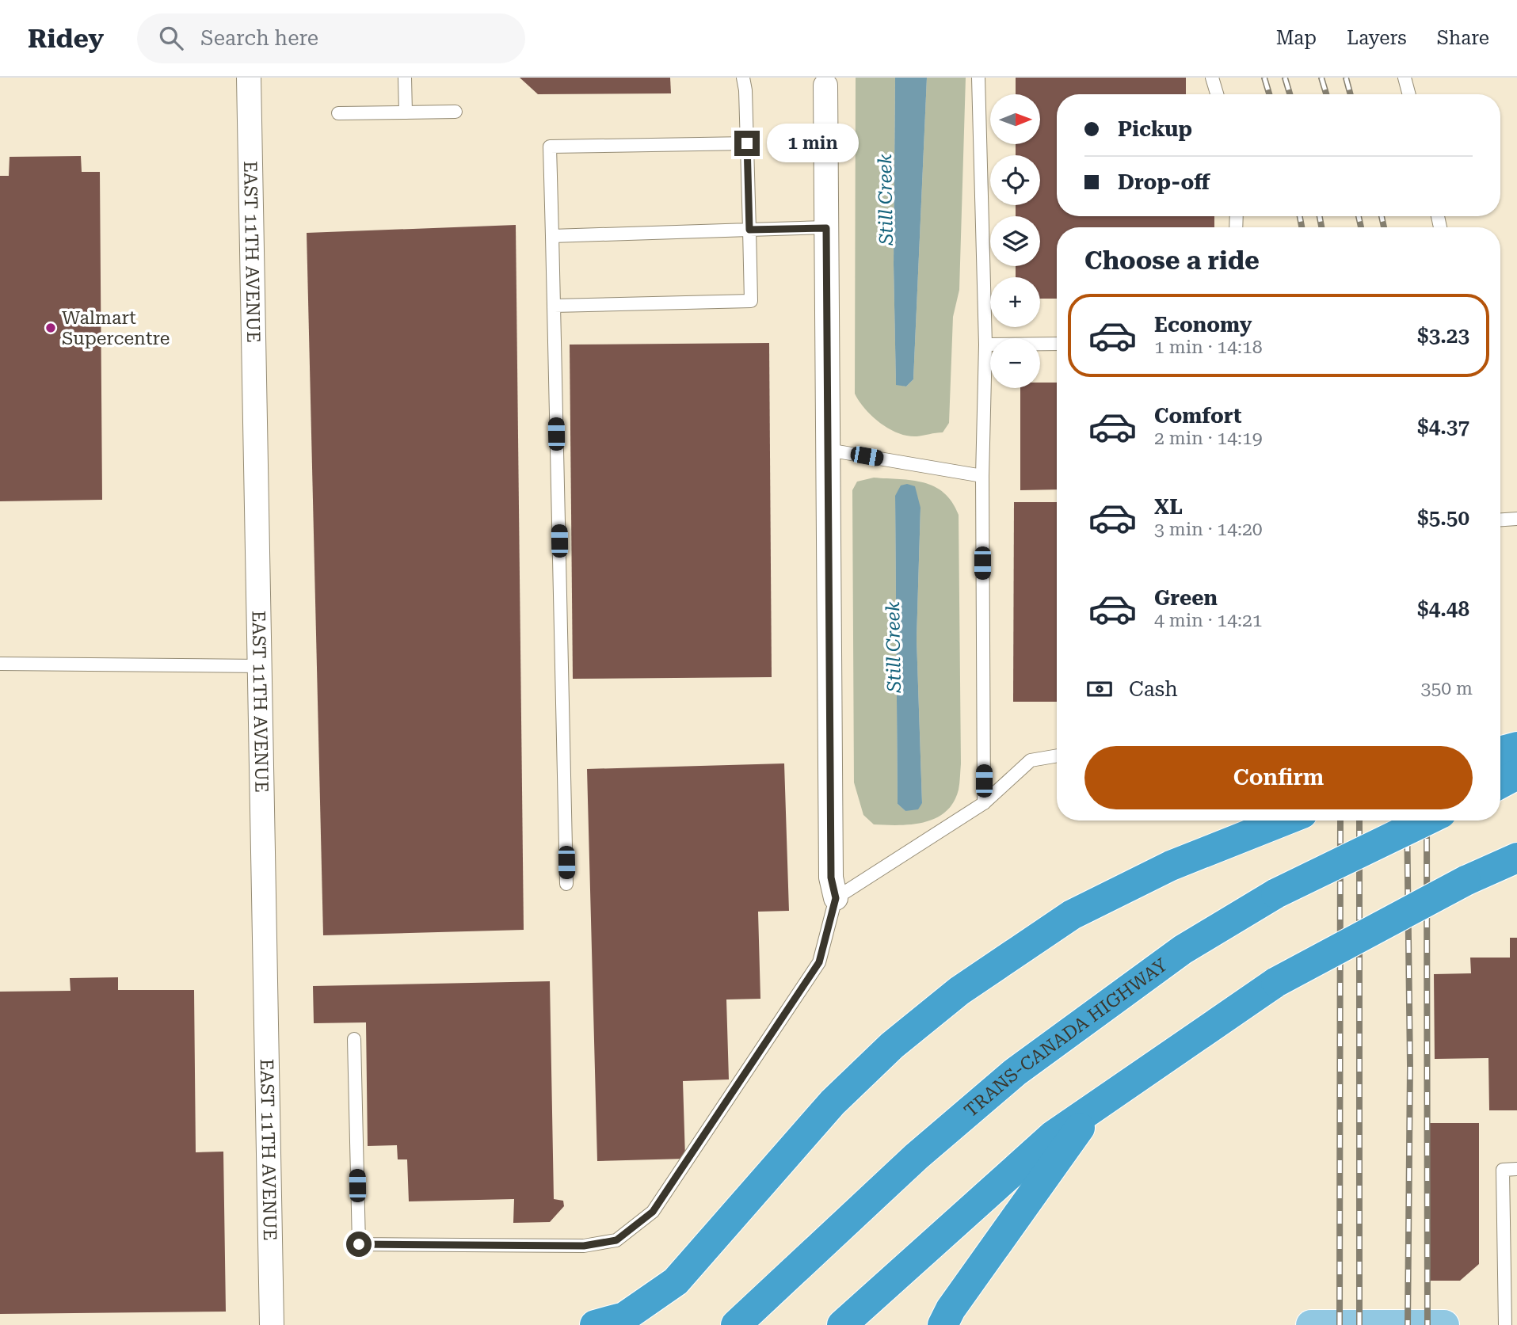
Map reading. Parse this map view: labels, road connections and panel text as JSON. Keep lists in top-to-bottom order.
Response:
{
  "streets": {
    "highway": ["TRANS-CANADA HIGHWAY"],
    "street": ["EAST 11TH AVENUE"]
  },
  "water": ["Still Creek"],
  "places": ["Walmart Supercentre"],
  "north": "right",
  "page": {
    "header": "Ridey",
    "search": "Search here",
    "nav": ["Map", "Layers", "Share"],
    "map_buttons": ["+", "−"],
    "banner": ["Pickup", "Drop-off"],
    "bubble": "1 min",
    "heading": "Choose a ride",
    "list": [
      {
        "name": "Economy",
        "note": "1 min · 14:18",
        "value": "$3.23"
      },
      {
        "name": "Comfort",
        "note": "2 min · 14:19",
        "value": "$4.37"
      },
      {
        "name": "XL",
        "note": "3 min · 14:20",
        "value": "$5.50"
      },
      {
        "name": "Green",
        "note": "4 min · 14:21",
        "value": "$4.48"
      }
    ],
    "pay": ["Cash", "350 m"],
    "buttons": "Confirm"
  }
}
